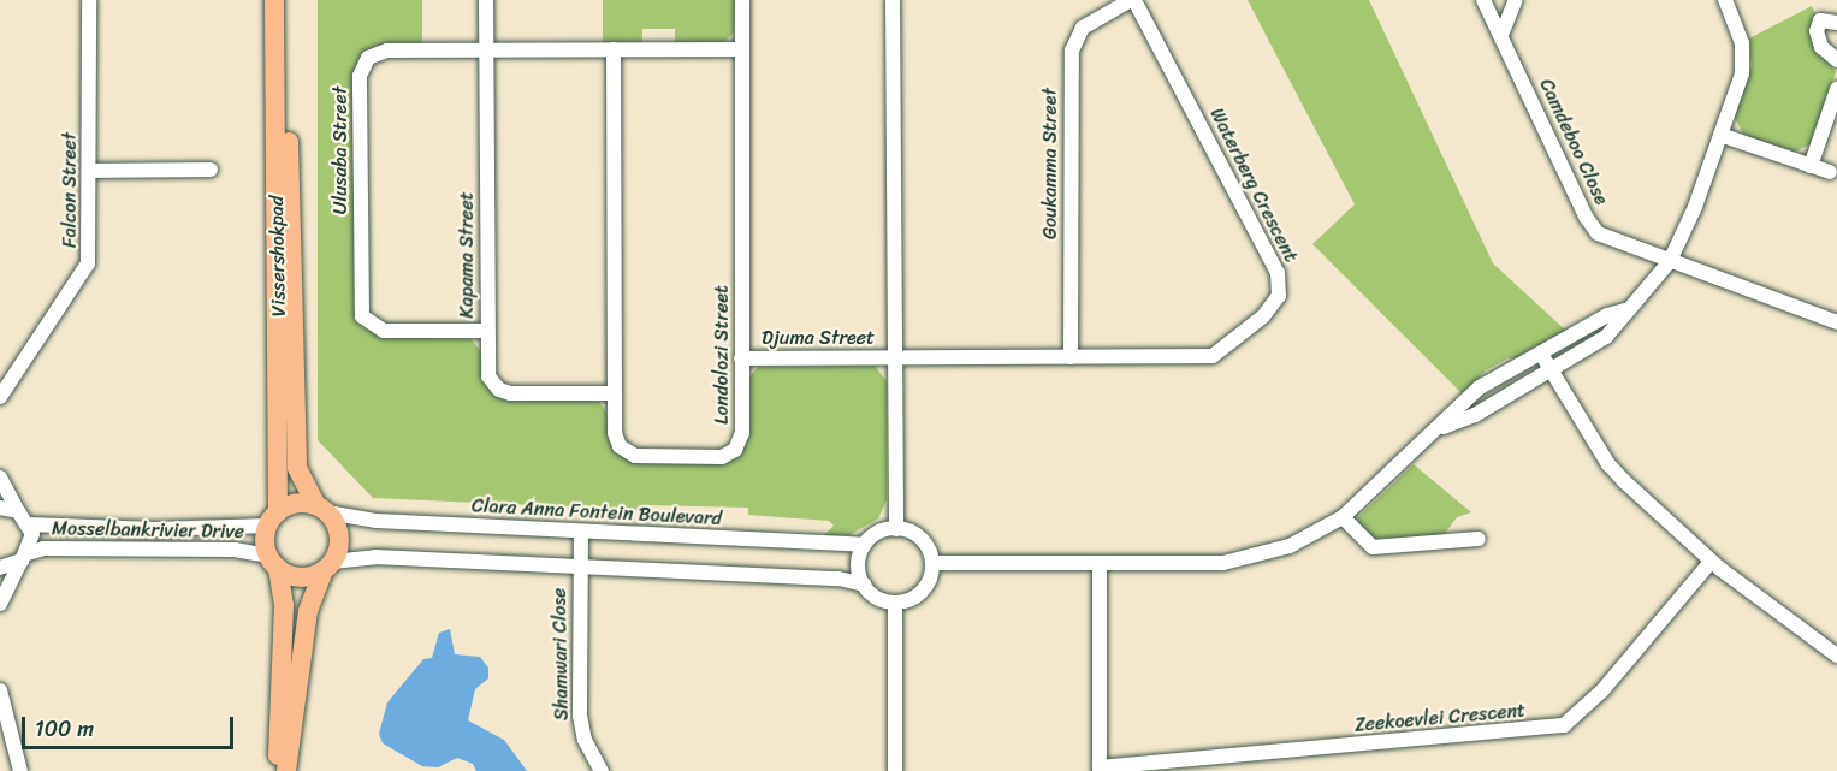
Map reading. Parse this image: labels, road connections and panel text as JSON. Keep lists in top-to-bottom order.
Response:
{
  "streets": {
    "main road": ["Vissershokpad"],
    "street": [
      "Camdeboo Close",
      "Ulusaba Street",
      "Goukamma Street",
      "Waterberg Crescent",
      "Falcon Street",
      "Kapama Street",
      "Djuma Street",
      "Londolozi Street",
      "Clara Anna Fontein Boulevard",
      "Mosselbankrivier Drive",
      "Shamwari Close",
      "Zeekoevlei Crescent"
    ]
  },
  "crossings": [
    ["Ulusaba Street", "Kapama Street"],
    ["Ulusaba Street", "Londolozi Street"],
    ["Goukamma Street", "Waterberg Crescent"],
    ["Waterberg Crescent", "Djuma Street"],
    ["Kapama Street", "Londolozi Street"],
    ["Vissershokpad", "Clara Anna Fontein Boulevard"],
    ["Vissershokpad", "Mosselbankrivier Drive"],
    ["Djuma Street", "Londolozi Street"],
    ["Clara Anna Fontein Boulevard", "Mosselbankrivier Drive"],
    ["Clara Anna Fontein Boulevard", "Shamwari Close"]
  ],
  "scale_bar": "100 m"
}
